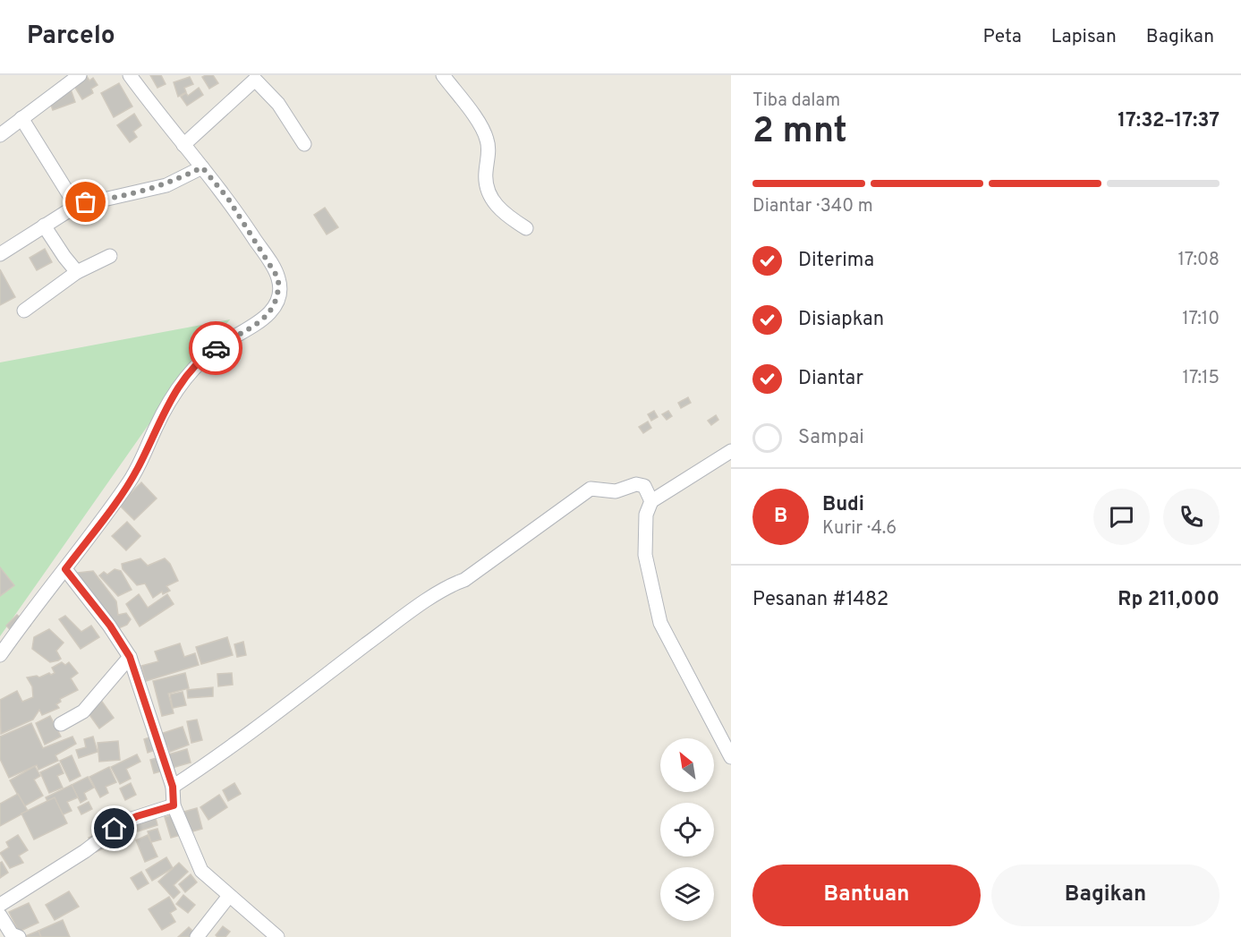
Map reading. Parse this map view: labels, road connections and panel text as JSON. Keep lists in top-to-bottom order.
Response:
{
  "north": "top left",
  "page": {
    "header": "Parcelo",
    "nav": ["Peta", "Lapisan", "Bagikan"],
    "heading": ["2 mnt", "Tiba dalam", "17:32–17:37"],
    "panel": [
      "Budi",
      "Kurir · 4.6",
      "Pesanan #1482",
      "Rp 211,000"
    ],
    "bar": "Diantar · 340 m",
    "list": [
      ["Diterima", "17:08"],
      ["Disiapkan", "17:10"],
      ["Diantar", "17:15"],
      "Sampai"
    ],
    "round": "B",
    "buttons": ["Bantuan", "Bagikan"]
  }
}
